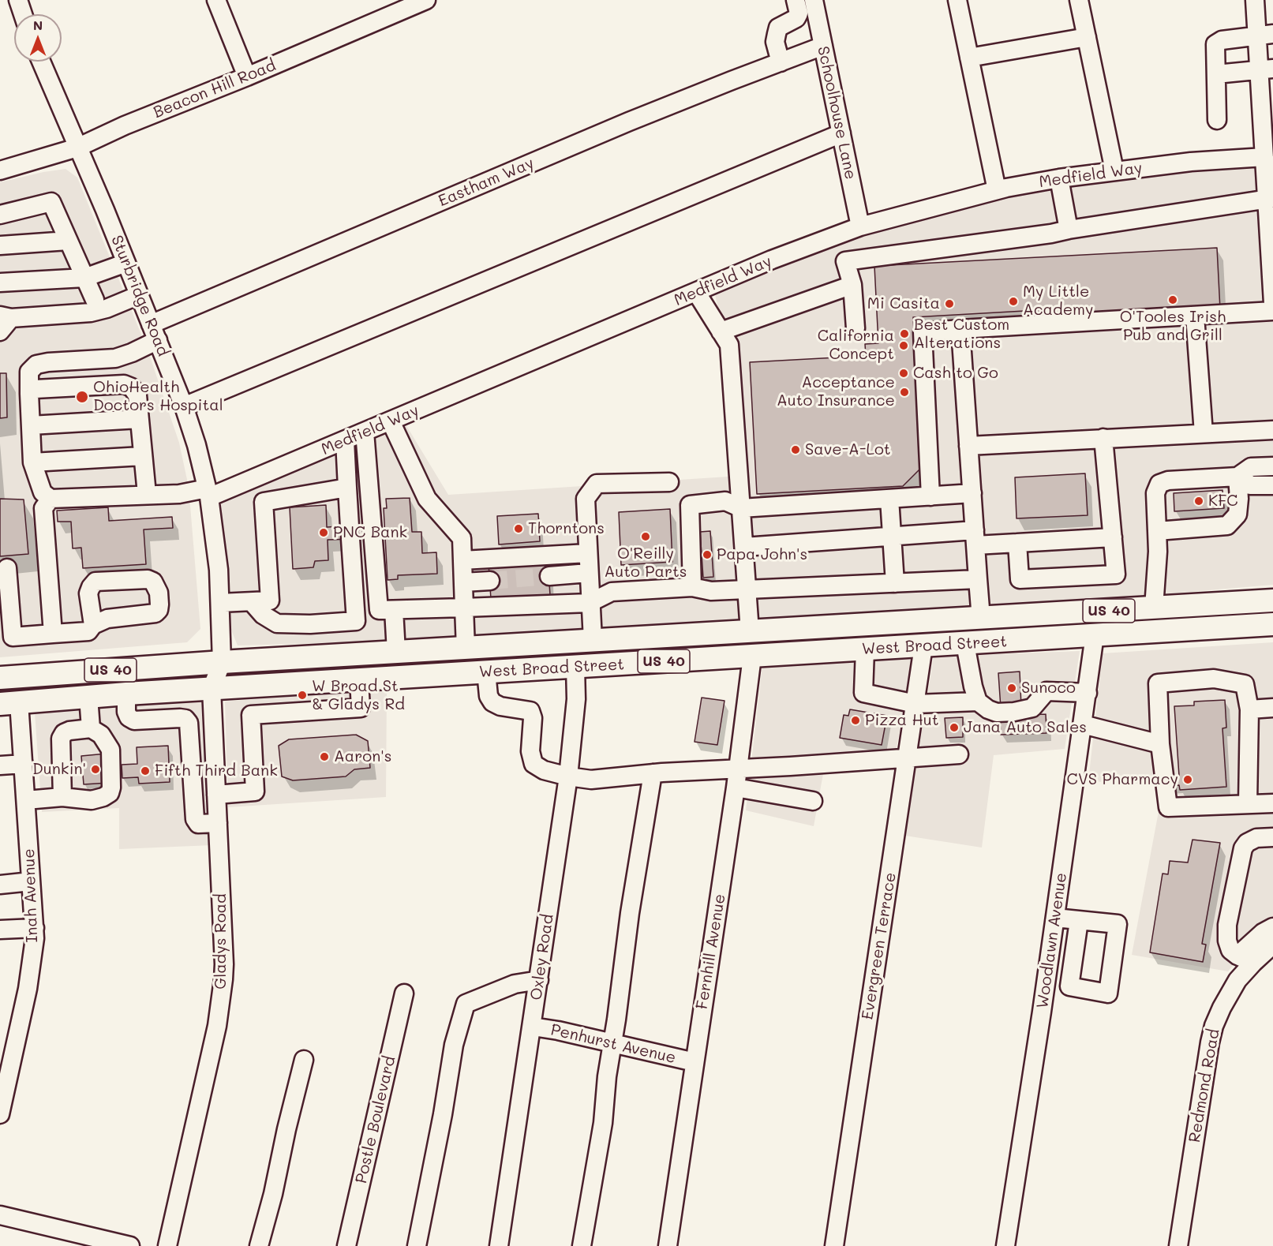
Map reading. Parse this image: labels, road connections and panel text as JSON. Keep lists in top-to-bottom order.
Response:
{
  "streets": {
    "main road": ["US 40", "West Broad Street"],
    "street": [
      "Beacon Hill Road",
      "Schoolhouse Lane",
      "Medfield Way",
      "Eastham Way",
      "Sturbridge Road",
      "Inah Avenue",
      "Woodlawn Avenue",
      "Gladys Road",
      "Evergreen Terrace",
      "Fernhill Avenue",
      "Oxley Road",
      "Penhurst Avenue",
      "Redmond Road",
      "Postle Boulevard"
    ]
  },
  "crossings": [
    ["Beacon Hill Road", "Sturbridge Road"],
    ["Schoolhouse Lane", "Medfield Way"],
    ["Schoolhouse Lane", "Eastham Way"],
    ["Medfield Way", "Eastham Way"],
    ["Medfield Way", "Sturbridge Road"],
    ["Eastham Way", "Sturbridge Road"],
    ["Sturbridge Road", "West Broad Street"],
    ["Sturbridge Road", "Gladys Road"],
    ["West Broad Street", "Inah Avenue"],
    ["West Broad Street", "Woodlawn Avenue"],
    ["West Broad Street", "Gladys Road"],
    ["West Broad Street", "Evergreen Terrace"],
    ["West Broad Street", "Fernhill Avenue"],
    ["West Broad Street", "Oxley Road"],
    ["Fernhill Avenue", "Penhurst Avenue"],
    ["Oxley Road", "Penhurst Avenue"]
  ],
  "places": [
    "O'Tooles Irish Pub and Grill",
    "My Little Academy",
    "Mi Casita",
    "Best Custom Alterations",
    "California Concept",
    "Cash to Go",
    "Acceptance Auto Insurance",
    "OhioHealth Doctors Hospital",
    "Save-A-Lot",
    "KFC",
    "Thorntons",
    "PNC Bank",
    "O'Reilly Auto Parts",
    "Papa John's",
    "Sunoco",
    "W Broad St & Gladys Rd",
    "Pizza Hut",
    "Jana Auto Sales",
    "Aaron's",
    "Dunkin'",
    "Fifth Third Bank",
    "CVS Pharmacy"
  ],
  "north": "top"
}
